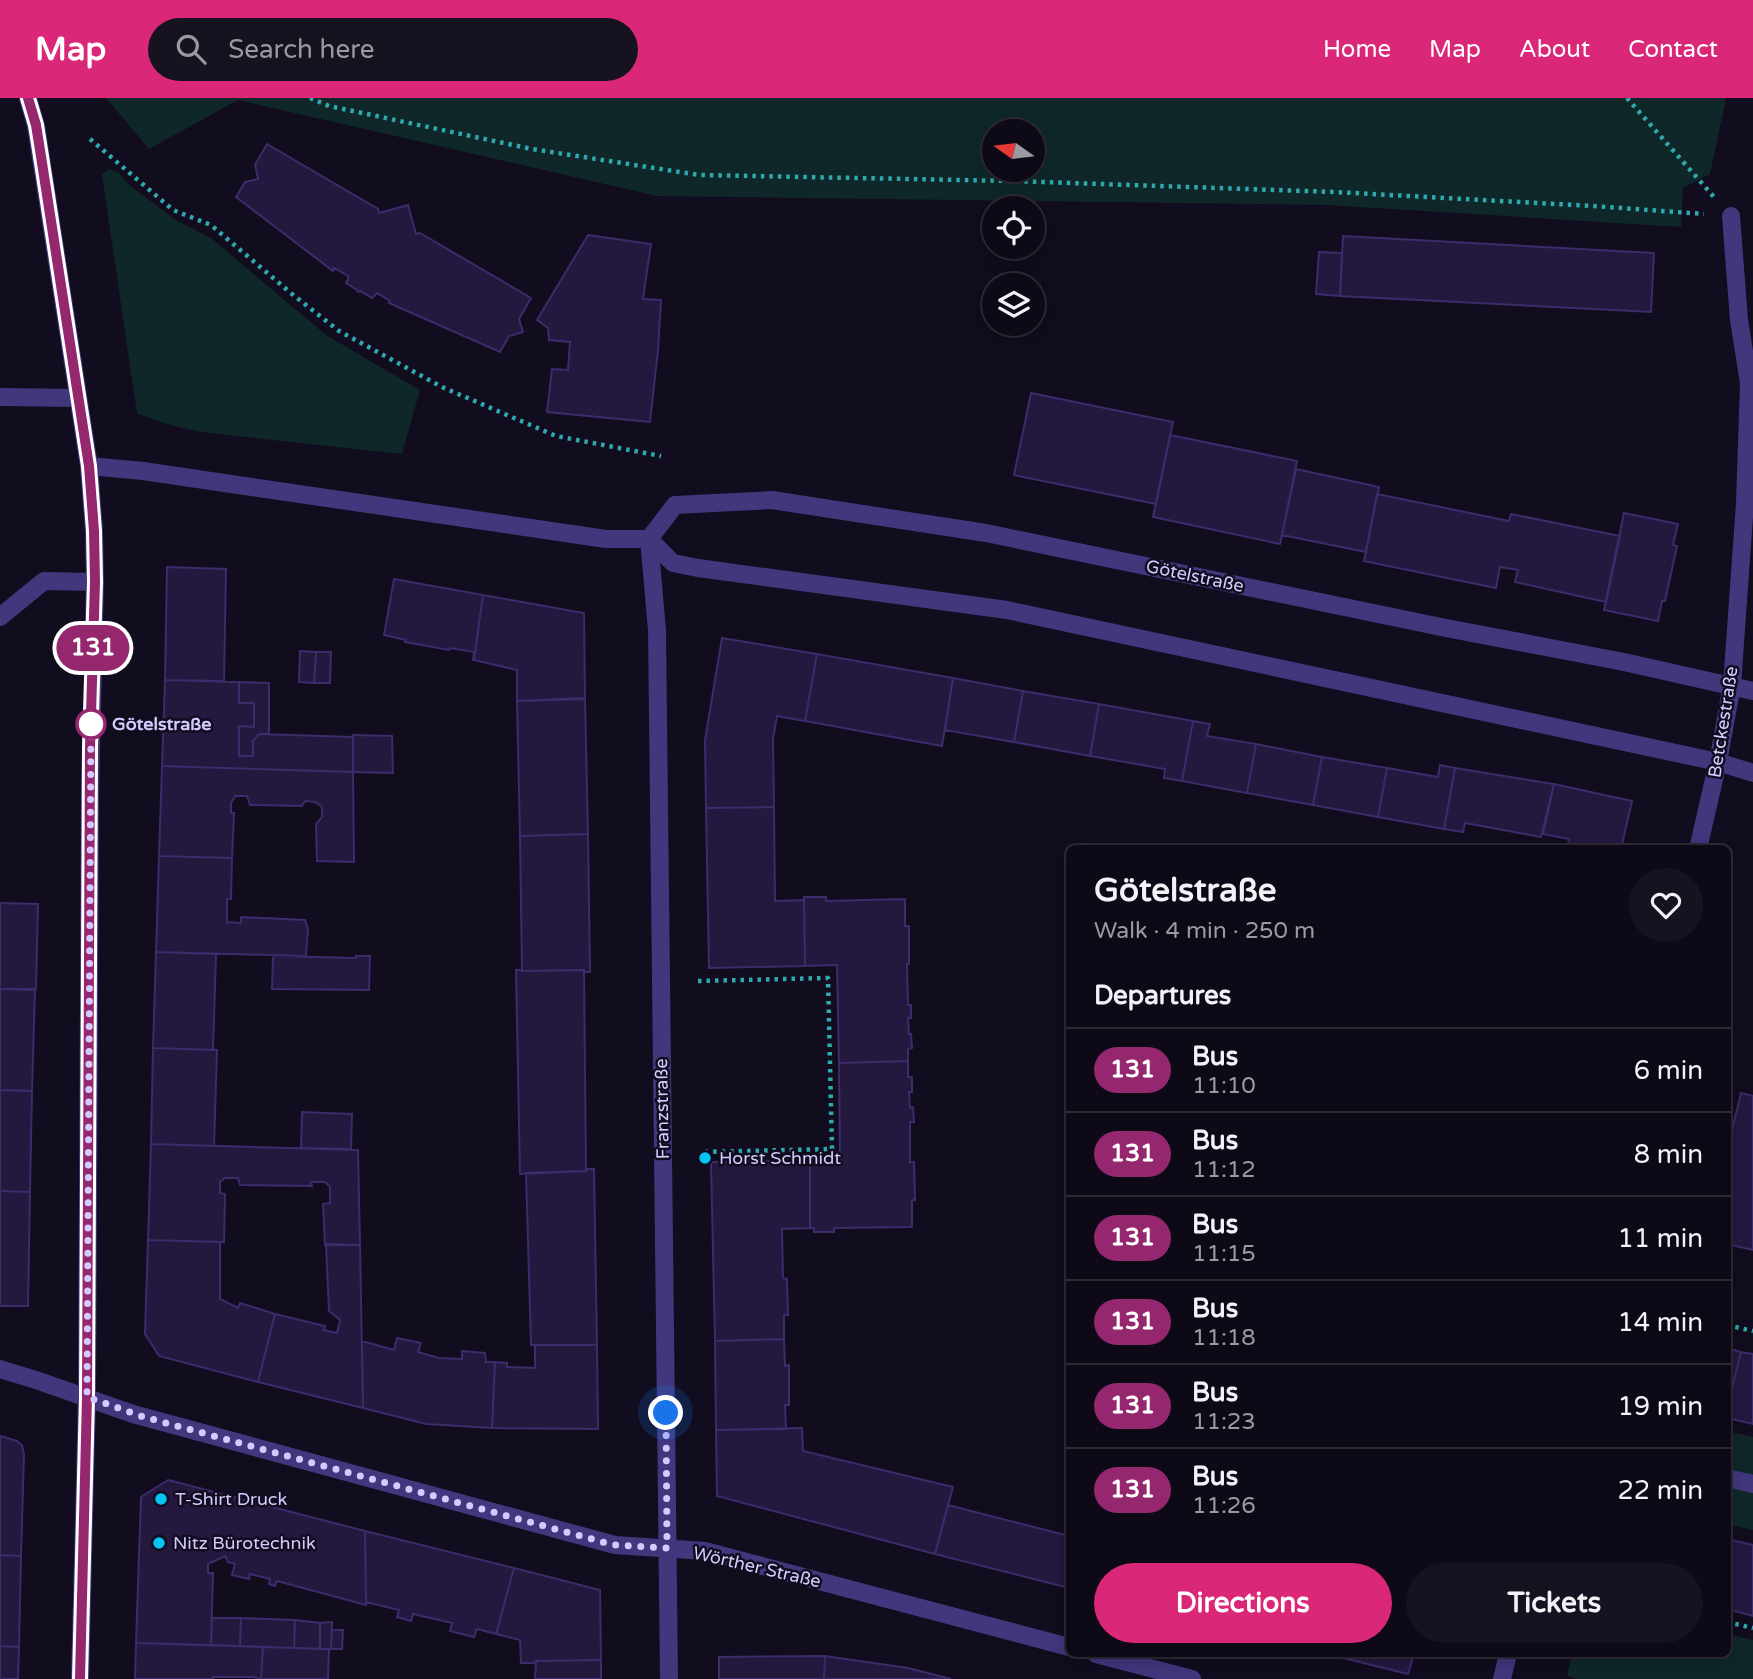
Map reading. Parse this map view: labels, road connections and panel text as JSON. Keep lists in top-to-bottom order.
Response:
{
  "streets": {
    "street": [
      "Götelstraße",
      "Betckestraße",
      "Franzstraße",
      "Wörther Straße"
    ]
  },
  "crossings": [
    ["Götelstraße", "Betckestraße"],
    ["Götelstraße", "Franzstraße"],
    ["Franzstraße", "Wörther Straße"]
  ],
  "places": [
    "Götelstraße",
    "Horst Schmidt",
    "T-Shirt Druck",
    "Nitz Bürotechnik"
  ],
  "lines": ["bus line 131"],
  "north": "left",
  "page": {
    "header": "Map",
    "search": "Search here",
    "nav": [
      "Home",
      "Map",
      "About",
      "Contact"
    ],
    "on_map": "131",
    "heading": [
      ["Götelstraße", "Walk · 4 min · 250 m"],
      "Departures"
    ],
    "list": [
      {
        "mark": "131",
        "name": "Bus",
        "note": "11:10",
        "value": "6 min"
      },
      {
        "mark": "131",
        "name": "Bus",
        "note": "11:12",
        "value": "8 min"
      },
      {
        "mark": "131",
        "name": "Bus",
        "note": "11:15",
        "value": "11 min"
      },
      {
        "mark": "131",
        "name": "Bus",
        "note": "11:18",
        "value": "14 min"
      },
      {
        "mark": "131",
        "name": "Bus",
        "note": "11:23",
        "value": "19 min"
      },
      {
        "mark": "131",
        "name": "Bus",
        "note": "11:26",
        "value": "22 min"
      }
    ],
    "buttons": ["Directions", "Tickets"]
  }
}
